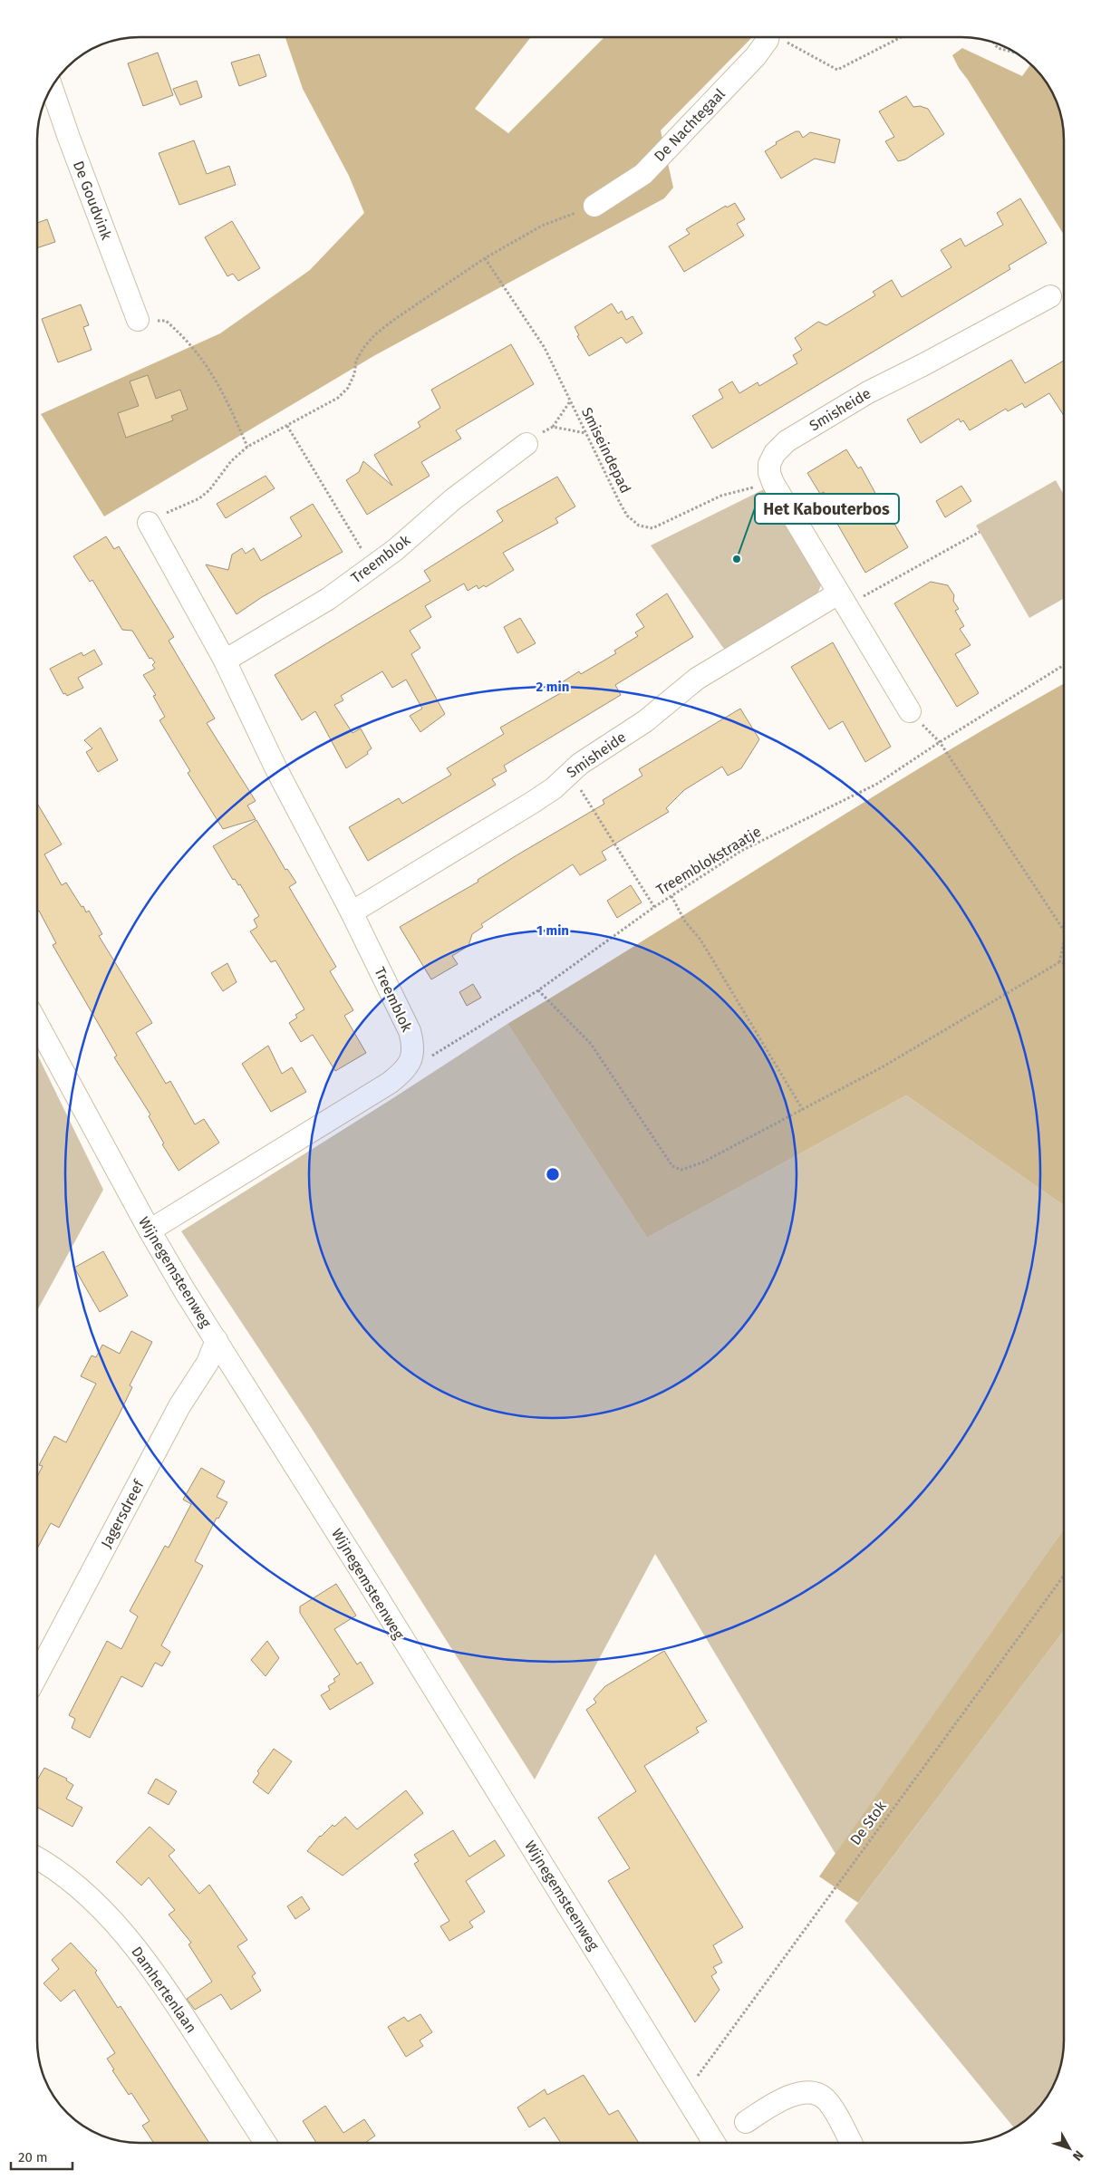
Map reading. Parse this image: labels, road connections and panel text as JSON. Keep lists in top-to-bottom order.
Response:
{
  "streets": {
    "street": [
      "De Nachtegaal",
      "De Goudvink",
      "Smisheide",
      "Treemblok",
      "Wijnegemsteenweg",
      "Jagersdreef",
      "Damhertenlaan"
    ],
    "path": ["Smiseindepad", "Treemblokstraatje", "De Stok"]
  },
  "crossings": [
    ["Smisheide", "Smiseindepad"],
    ["Smisheide", "Treemblok"],
    ["Treemblok", "Wijnegemsteenweg"],
    ["Wijnegemsteenweg", "Jagersdreef"],
    ["Wijnegemsteenweg", "De Stok"]
  ],
  "places": ["Het Kabouterbos"],
  "scale_bar": "20 m",
  "north": "bottom right",
  "rings": ["2 min", "1 min"]
}
